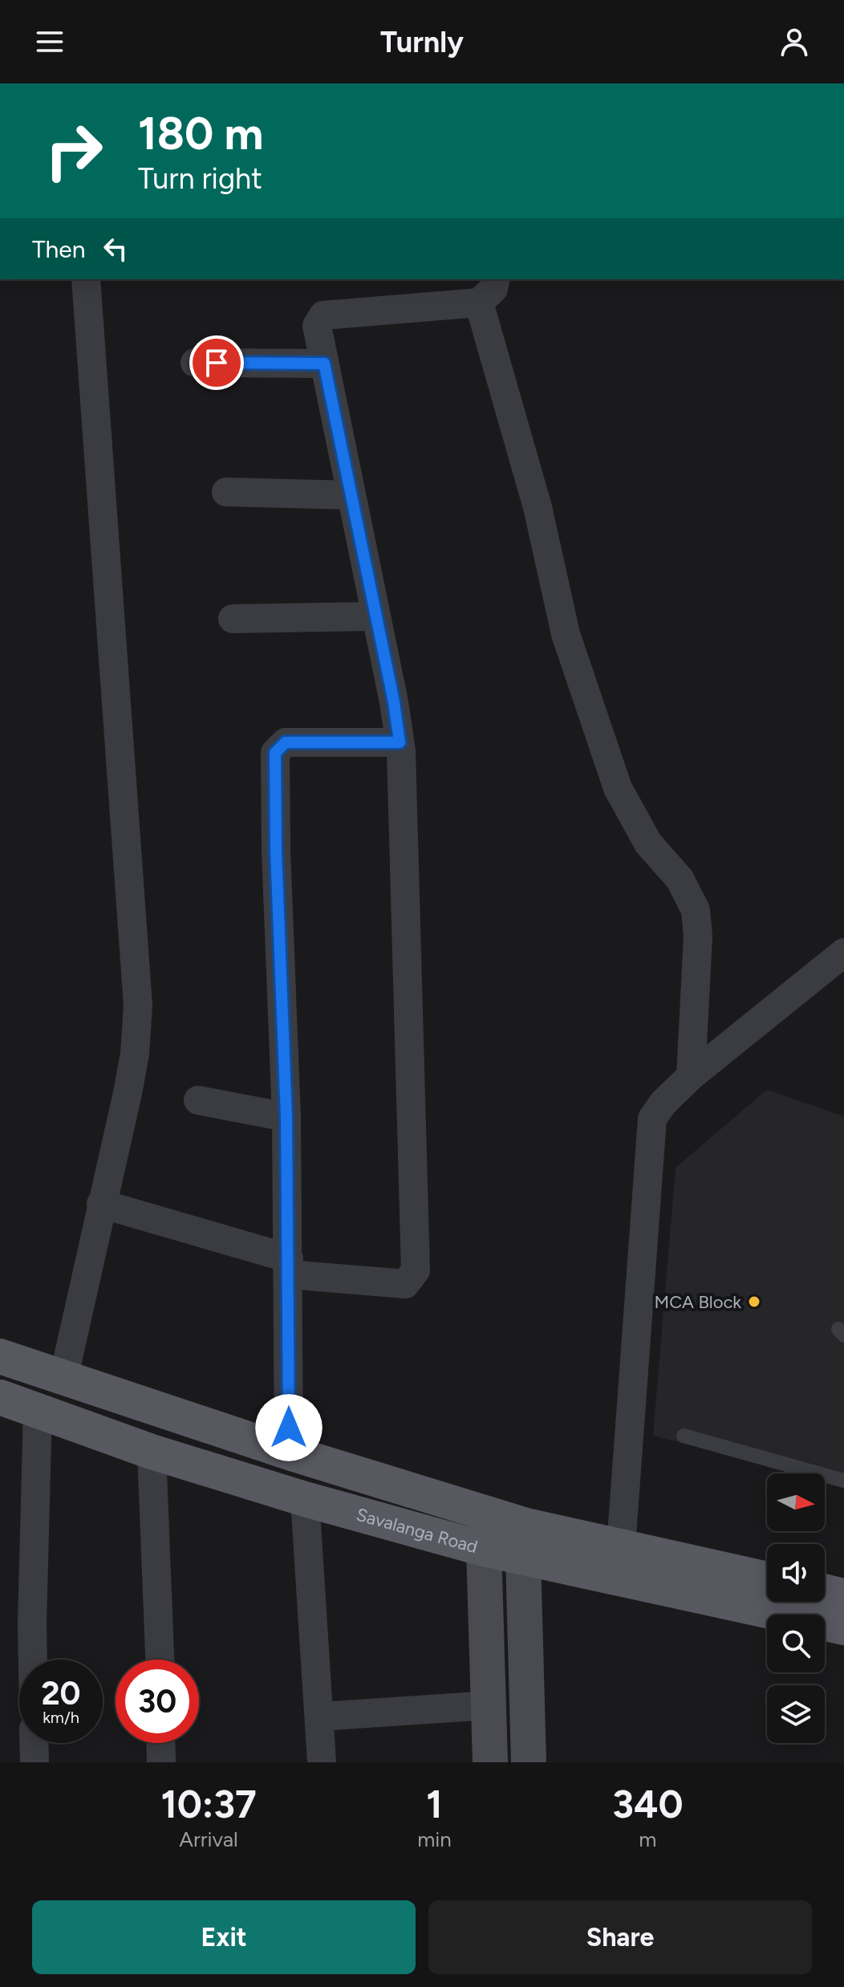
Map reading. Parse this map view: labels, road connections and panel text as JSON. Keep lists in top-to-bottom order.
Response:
{
  "streets": {
    "main road": ["Savalanga Road"]
  },
  "places": ["MCA Block"],
  "north": "right",
  "page": {
    "header": "Turnly",
    "turn": ["180 m", "Turn right"],
    "then": "Then",
    "speed": "20 km/h",
    "limit": "30",
    "eta": [
      "10:37",
      "Arrival",
      "1",
      "min",
      "340",
      "m"
    ],
    "buttons": ["Exit", "Share"]
  }
}
